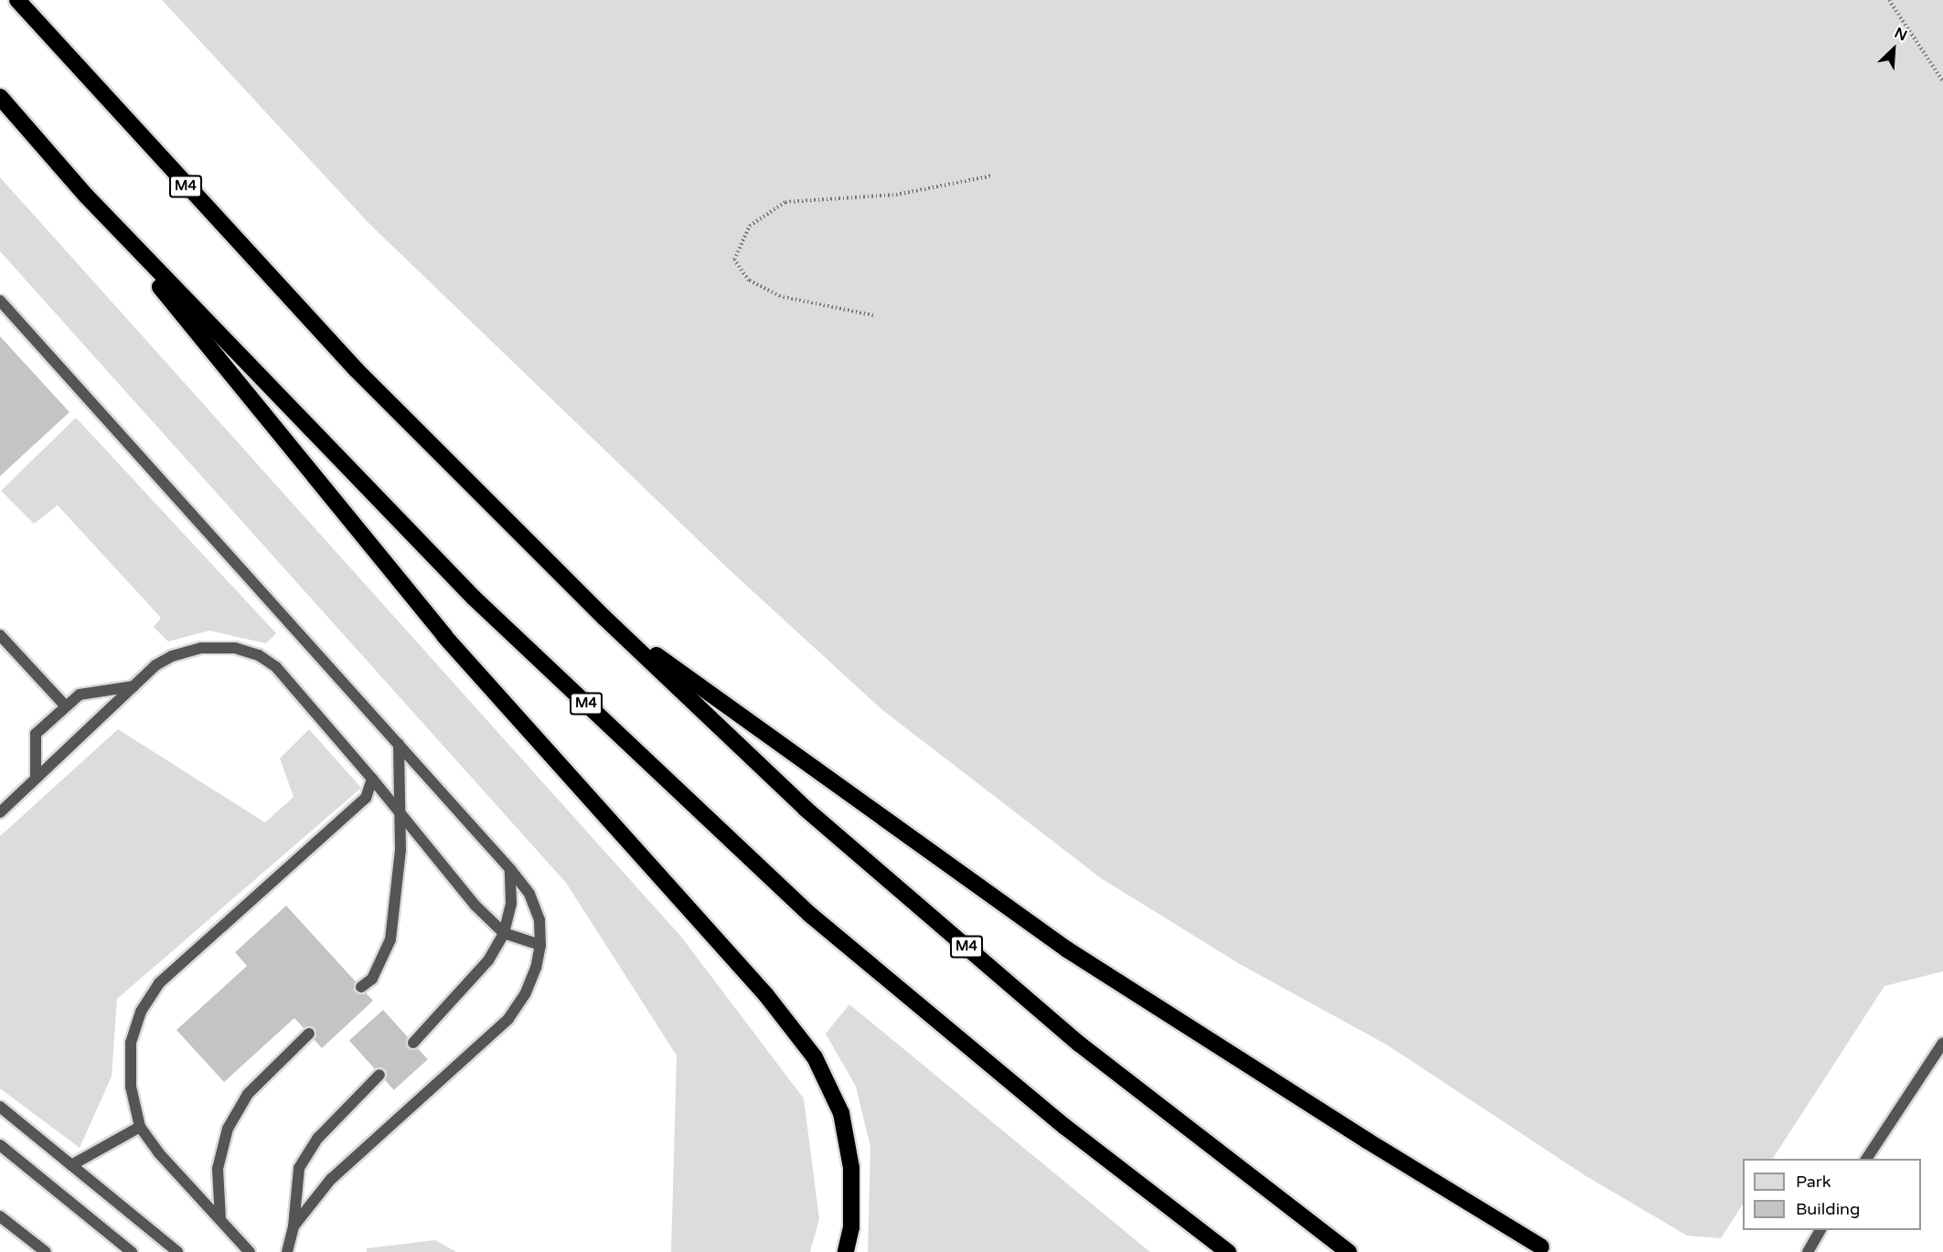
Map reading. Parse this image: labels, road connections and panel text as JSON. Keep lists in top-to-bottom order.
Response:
{
  "streets": {
    "highway": ["M4"]
  },
  "legend": ["Park", "Building"],
  "north": "top right"
}
